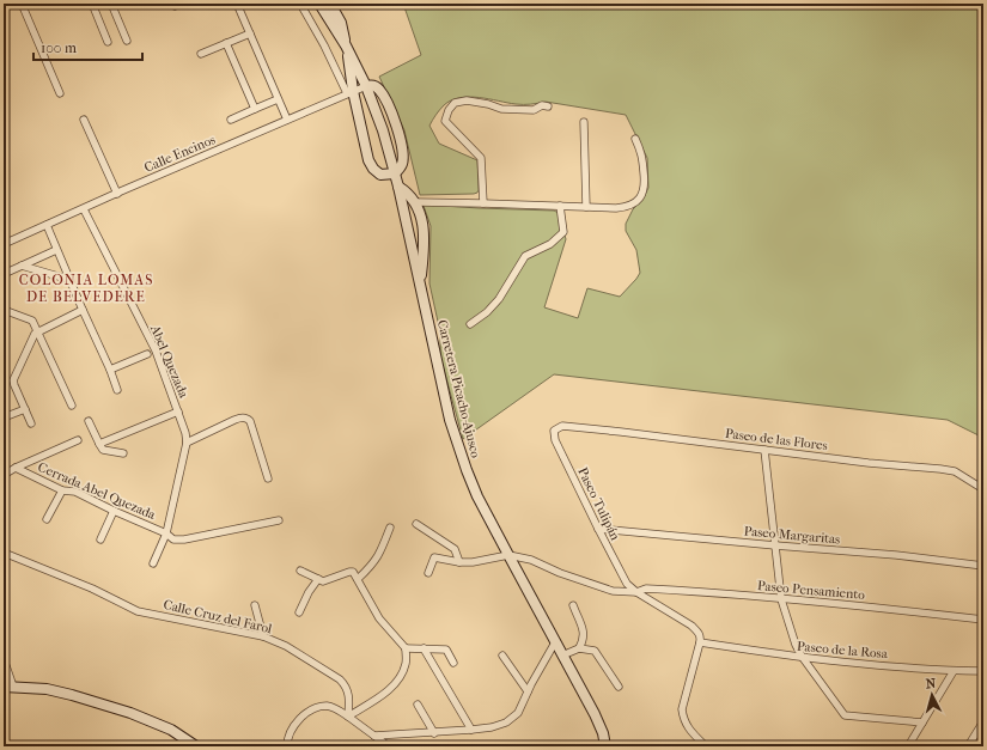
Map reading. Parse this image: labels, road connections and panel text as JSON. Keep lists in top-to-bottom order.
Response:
{
  "streets": {
    "main road": ["Carretera Picacho-Ajusco"],
    "street": [
      "Calle Encinos",
      "Abel Quezada",
      "Paseo de las Flores",
      "Cerrada Abel Quezada",
      "Paseo Tulipán",
      "Paseo Margaritas",
      "Paseo Pensamiento",
      "Calle Cruz del Farol",
      "Paseo de la Rosa"
    ]
  },
  "crossings": [
    ["Calle Encinos", "Abel Quezada"],
    ["Calle Encinos", "Carretera Picacho-Ajusco"],
    ["Abel Quezada", "Cerrada Abel Quezada"],
    ["Carretera Picacho-Ajusco", "Paseo Pensamiento"],
    ["Paseo de las Flores", "Paseo Tulipán"],
    ["Paseo Tulipán", "Paseo Margaritas"],
    ["Paseo Tulipán", "Paseo Pensamiento"]
  ],
  "districts": ["COLONIA LOMAS DE BELVEDERE"],
  "scale_bar": "100 m",
  "north": "top"
}
